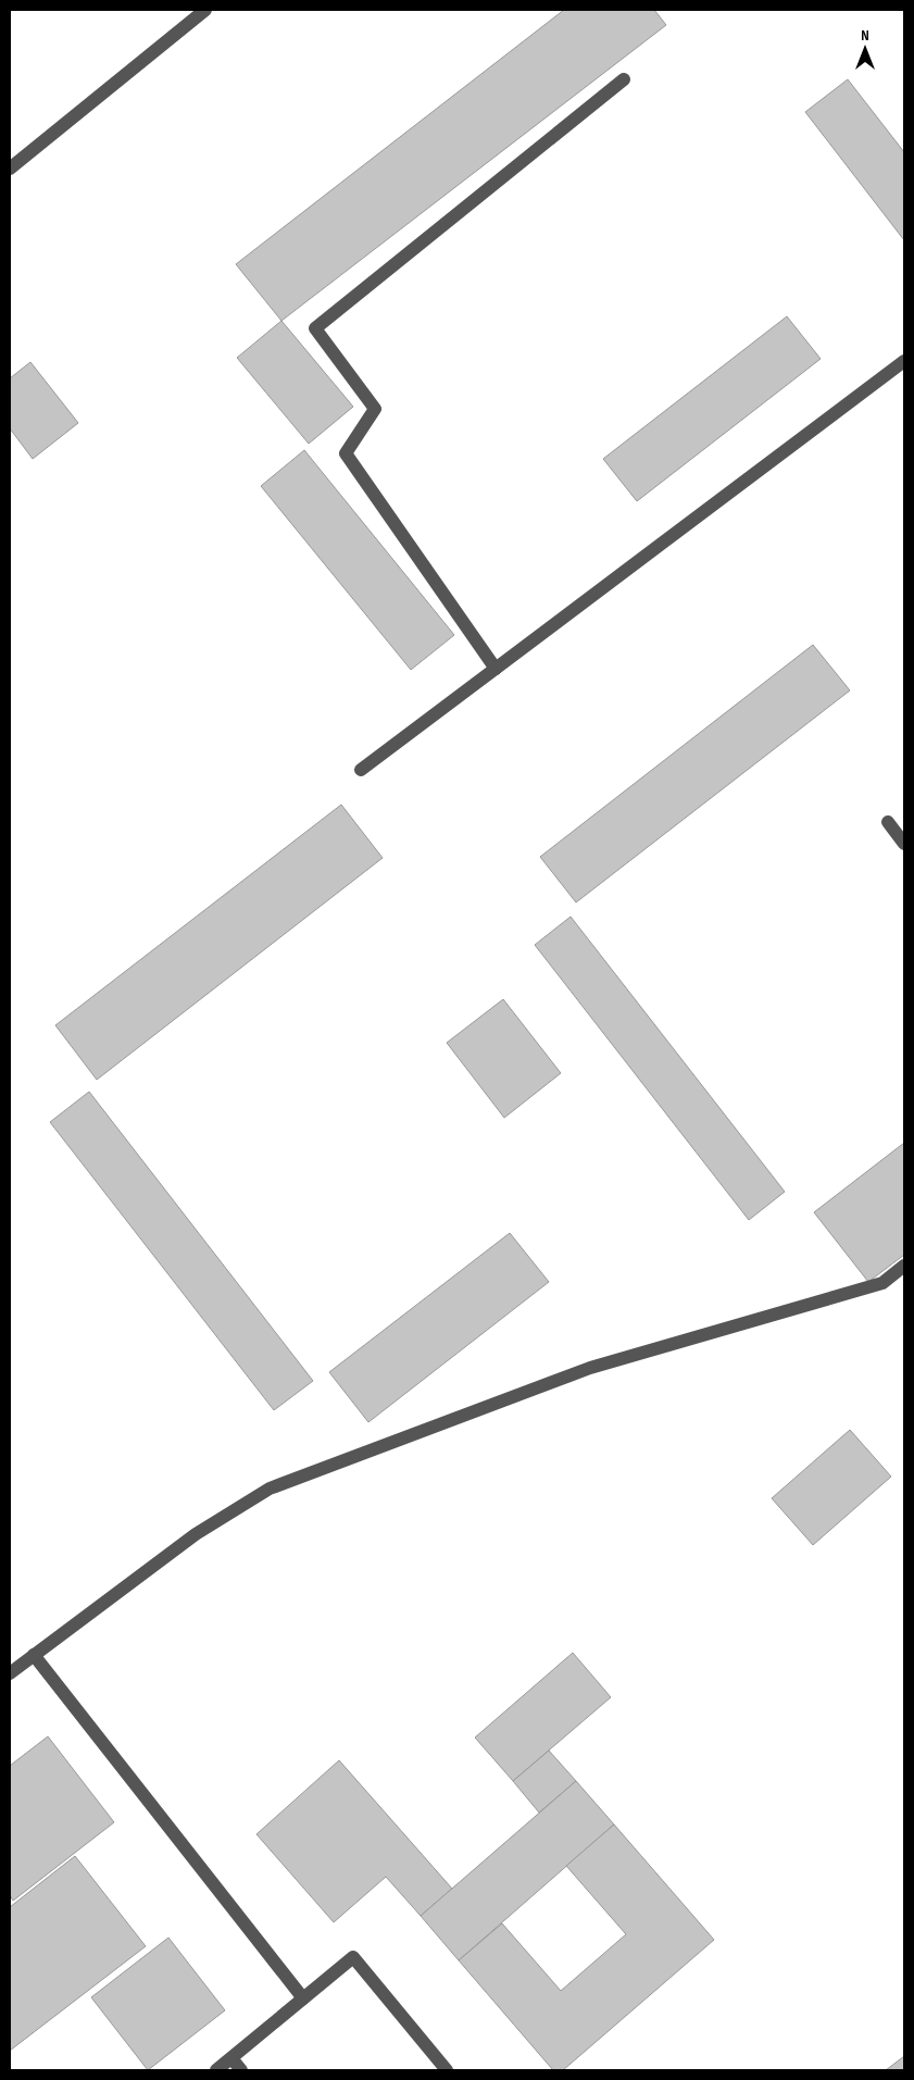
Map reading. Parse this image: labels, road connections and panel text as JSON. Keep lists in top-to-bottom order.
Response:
{
  "north": "top"
}
